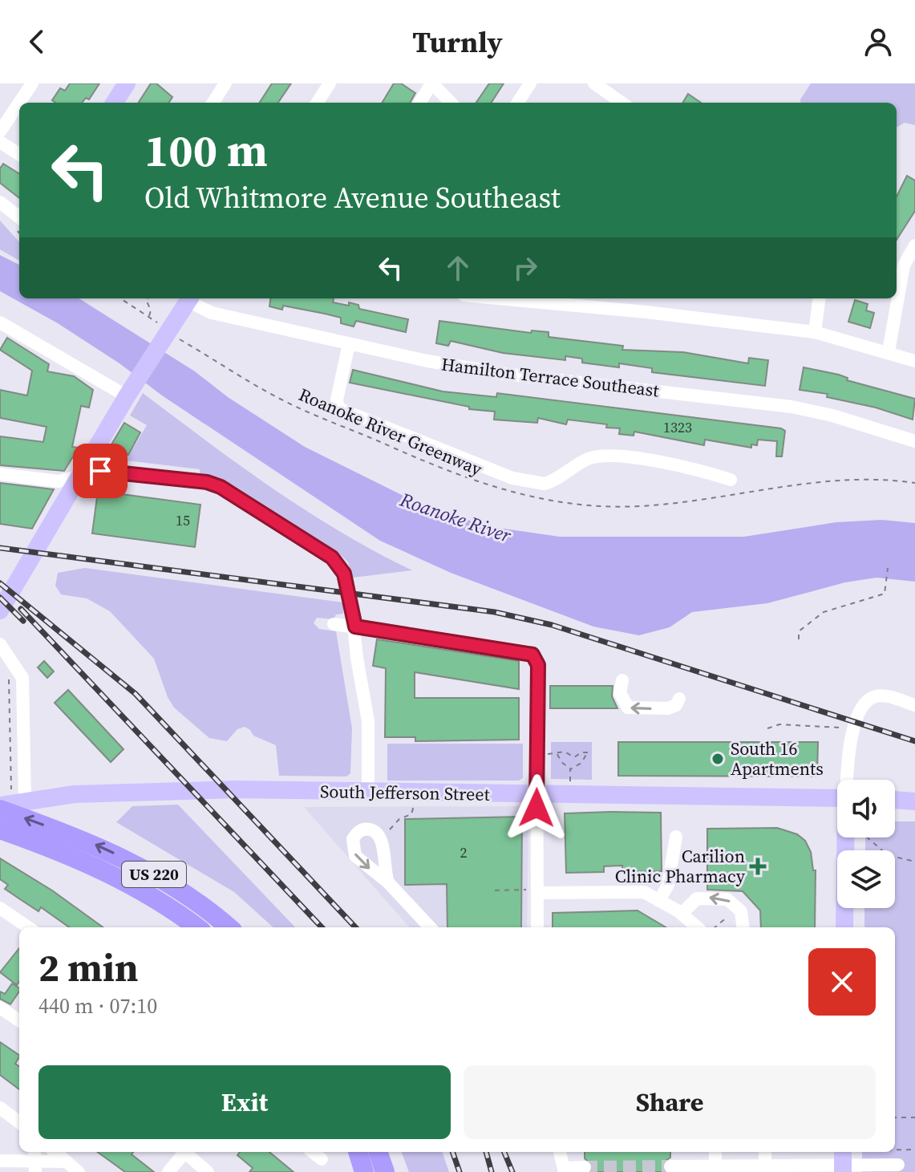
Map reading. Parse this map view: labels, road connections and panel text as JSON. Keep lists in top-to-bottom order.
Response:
{
  "streets": {
    "highway": ["US 220"],
    "main road": ["South Jefferson Street"],
    "street": ["Hamilton Terrace Southeast"],
    "path": ["Roanoke River Greenway"]
  },
  "crossings": [
    ["South Jefferson Street", "US 220"]
  ],
  "water": ["Roanoke River"],
  "places": {
    "other": ["South 16 Apartments"],
    "health": ["Carilion Clinic Pharmacy"]
  },
  "house_numbers": ["1323", "15", "2"],
  "page": {
    "header": "Turnly",
    "turn": ["100 m", "Old Whitmore Avenue Southeast"],
    "heading": ["2 min", "440 m · 07:10"],
    "buttons": ["Exit", "Share"]
  }
}
